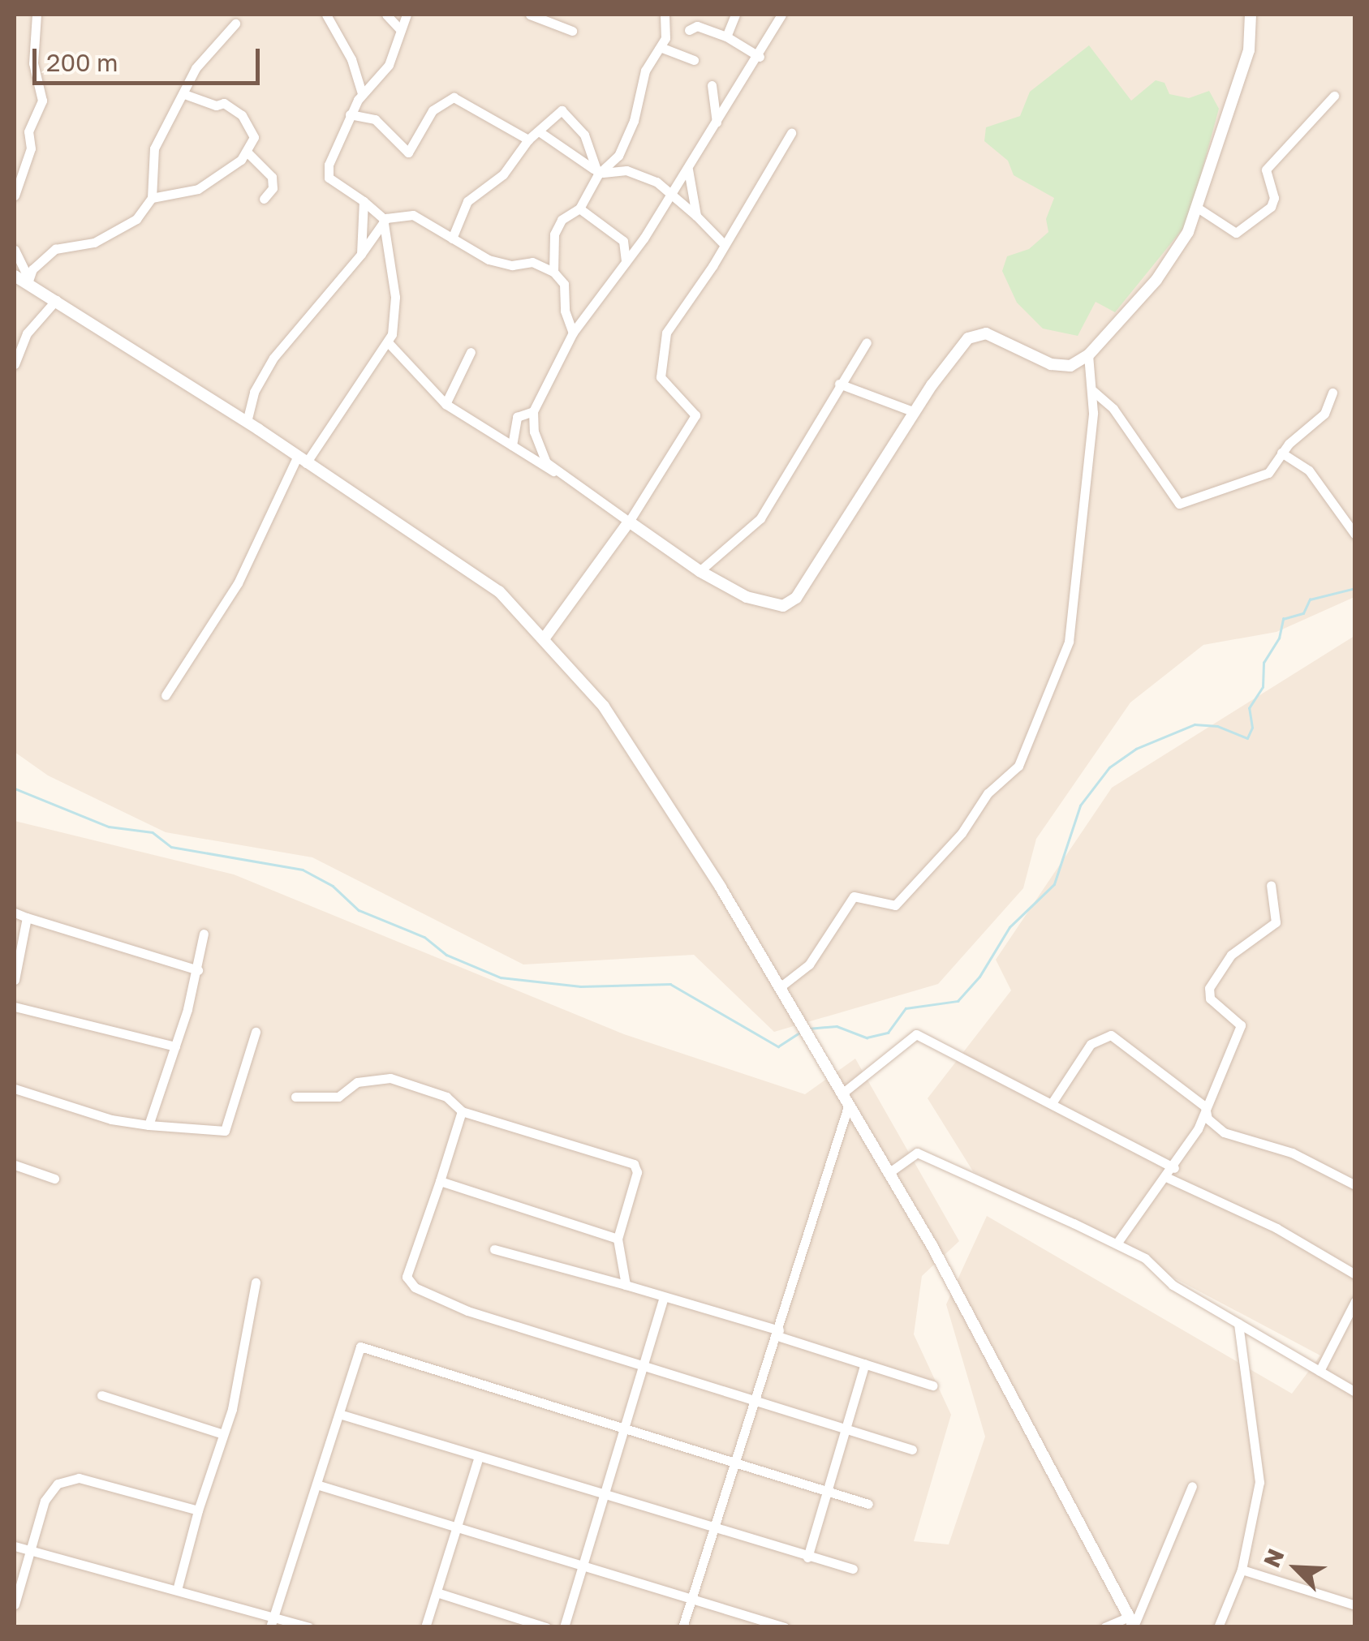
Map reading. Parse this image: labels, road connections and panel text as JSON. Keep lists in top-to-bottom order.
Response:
{
  "scale_bar": "200 m",
  "north": "top left"
}
